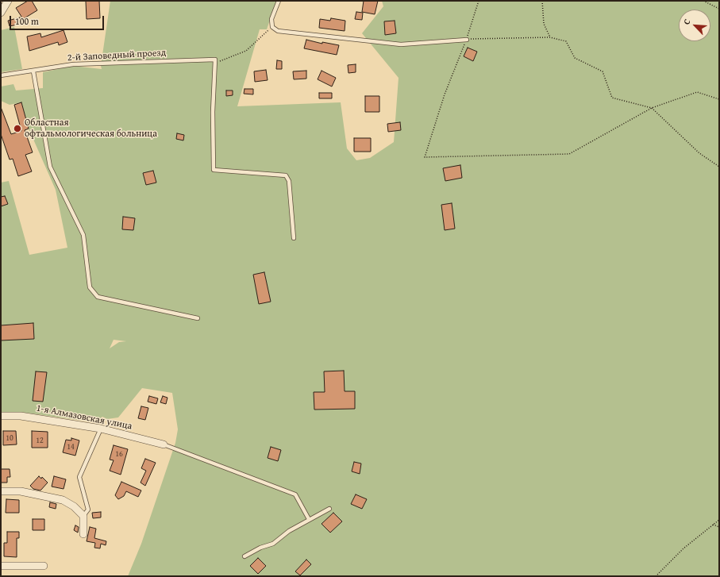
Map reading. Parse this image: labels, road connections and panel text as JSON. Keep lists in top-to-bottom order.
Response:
{
  "streets": {
    "street": ["1-я Алмазовская улица"],
    "lane": ["2-й Заповедный проезд"]
  },
  "places": ["Областная офтальмологическая больница"],
  "house_numbers": [
    "10",
    "12",
    "14",
    "16"
  ],
  "scale_bar": "100 m",
  "north": "top left"
}
